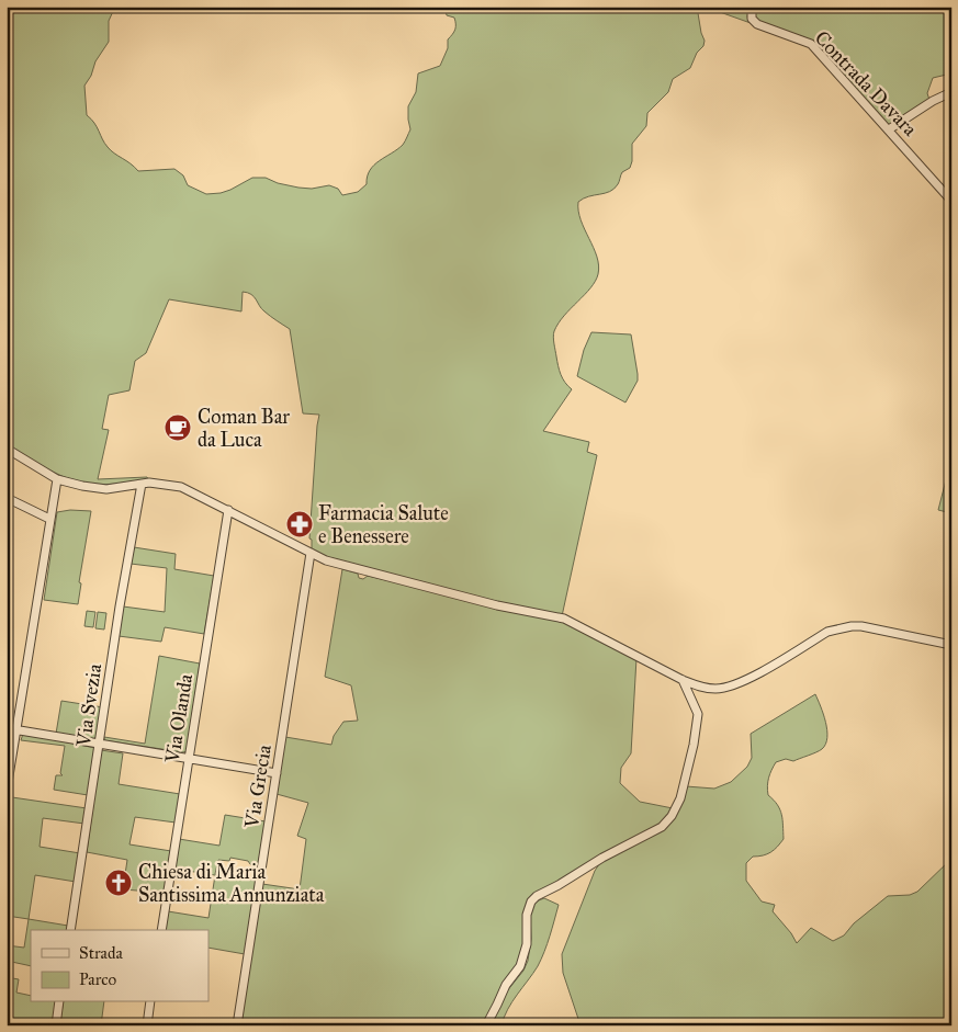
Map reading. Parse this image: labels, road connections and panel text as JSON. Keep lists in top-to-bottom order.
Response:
{
  "streets": {
    "street": [
      "Contrada Davara",
      "Via Svezia",
      "Via Olanda",
      "Via Grecia"
    ]
  },
  "places": {
    "cafe": ["Coman Bar da Luca"],
    "pharmacy": ["Farmacia Salute e Benessere"],
    "church": ["Chiesa di Maria Santissima Annunziata"]
  },
  "legend": ["Strada", "Parco"]
}
